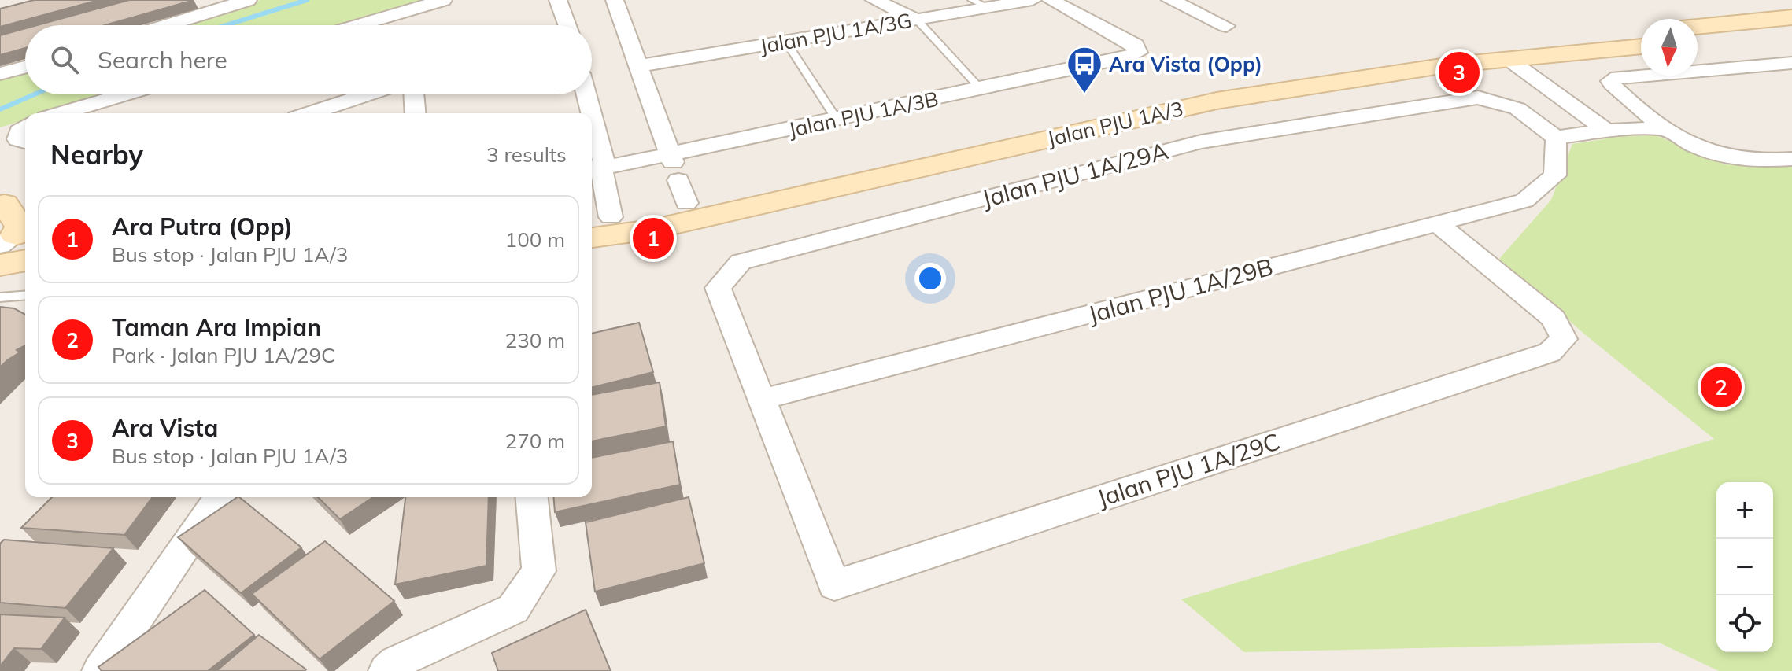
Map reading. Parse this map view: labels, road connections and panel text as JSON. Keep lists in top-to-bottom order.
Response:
{
  "streets": {
    "street": [
      "Jalan PJU 1A/3G",
      "Jalan PJU 1A/3B",
      "Jalan PJU 1A/3",
      "Jalan PJU 1A/29A",
      "Jalan PJU 1A/29B",
      "Jalan PJU 1A/29C"
    ]
  },
  "crossings": [
    ["Jalan PJU 1A/3B", "Jalan PJU 1A/3"],
    ["Jalan PJU 1A/29A", "Jalan PJU 1A/29B"],
    ["Jalan PJU 1A/29A", "Jalan PJU 1A/29C"],
    ["Jalan PJU 1A/29B", "Jalan PJU 1A/29C"]
  ],
  "places": {
    "bus stop": ["Ara Vista (Opp)"]
  },
  "north": "bottom",
  "page": {
    "search": "Search here",
    "pins": ["3", "1", "2"],
    "heading": ["Nearby", "3 results"],
    "list": [
      {
        "mark": "1",
        "name": "Ara Putra (Opp)",
        "note": "Bus stop · Jalan PJU 1A/3",
        "value": "100 m"
      },
      {
        "mark": "2",
        "name": "Taman Ara Impian",
        "note": "Park · Jalan PJU 1A/29C",
        "value": "230 m"
      },
      {
        "mark": "3",
        "name": "Ara Vista",
        "note": "Bus stop · Jalan PJU 1A/3",
        "value": "270 m"
      }
    ],
    "map_buttons": ["+", "−"]
  }
}
